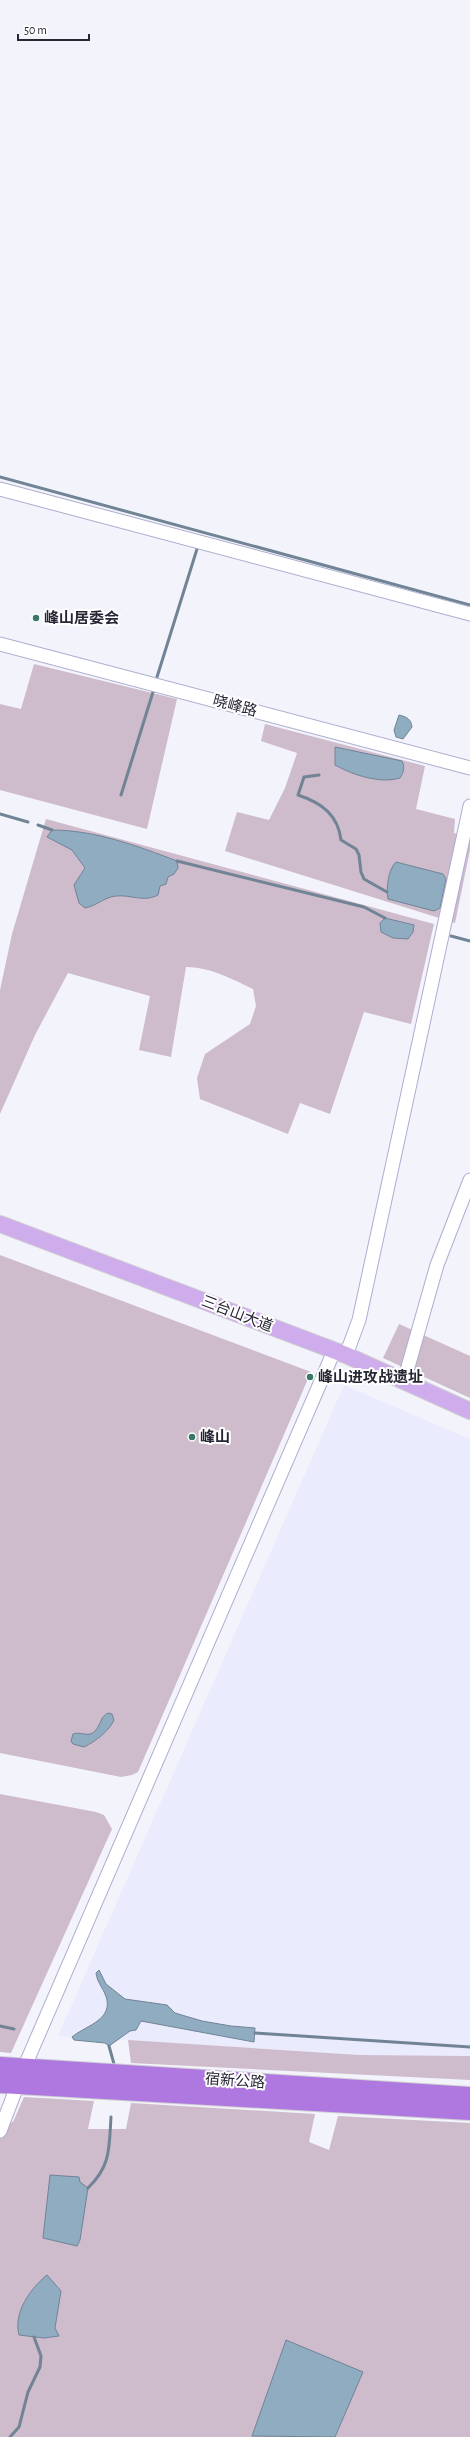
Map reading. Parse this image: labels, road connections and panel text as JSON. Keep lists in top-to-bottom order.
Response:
{
  "streets": {
    "highway": ["宿新公路"],
    "main road": ["三台山大道"],
    "street": ["晓峰路"]
  },
  "places": ["峰山居委会", "峰山进攻战遗址", "峰山"],
  "scale_bar": "50 m"
}
